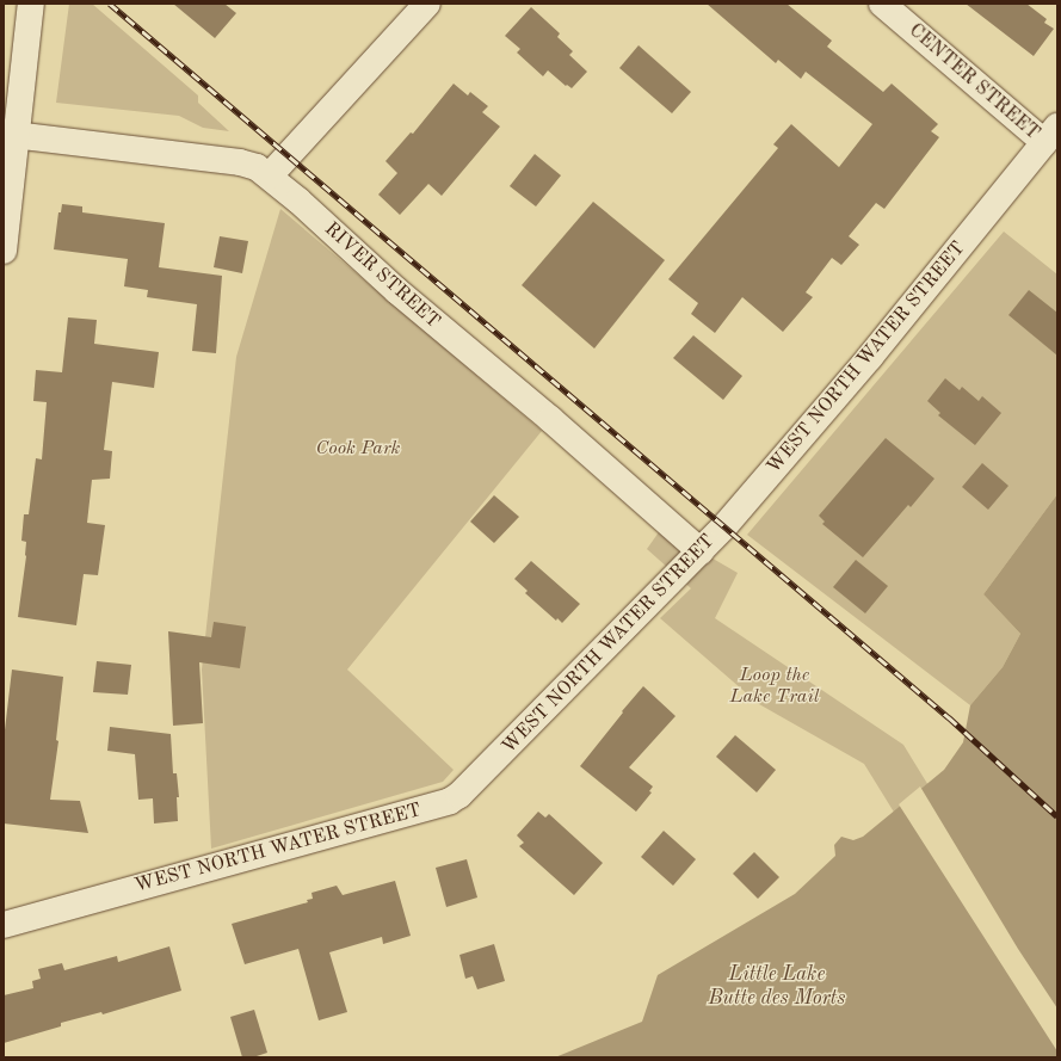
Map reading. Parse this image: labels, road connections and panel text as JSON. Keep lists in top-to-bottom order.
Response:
{
  "streets": {
    "street": ["CENTER STREET", "RIVER STREET", "WEST NORTH WATER STREET"]
  },
  "crossings": [
    ["CENTER STREET", "WEST NORTH WATER STREET"],
    ["RIVER STREET", "WEST NORTH WATER STREET"]
  ],
  "water": ["Little Lake Butte des Morts"],
  "parks": ["Cook Park", "Loop the Lake Trail"]
}
